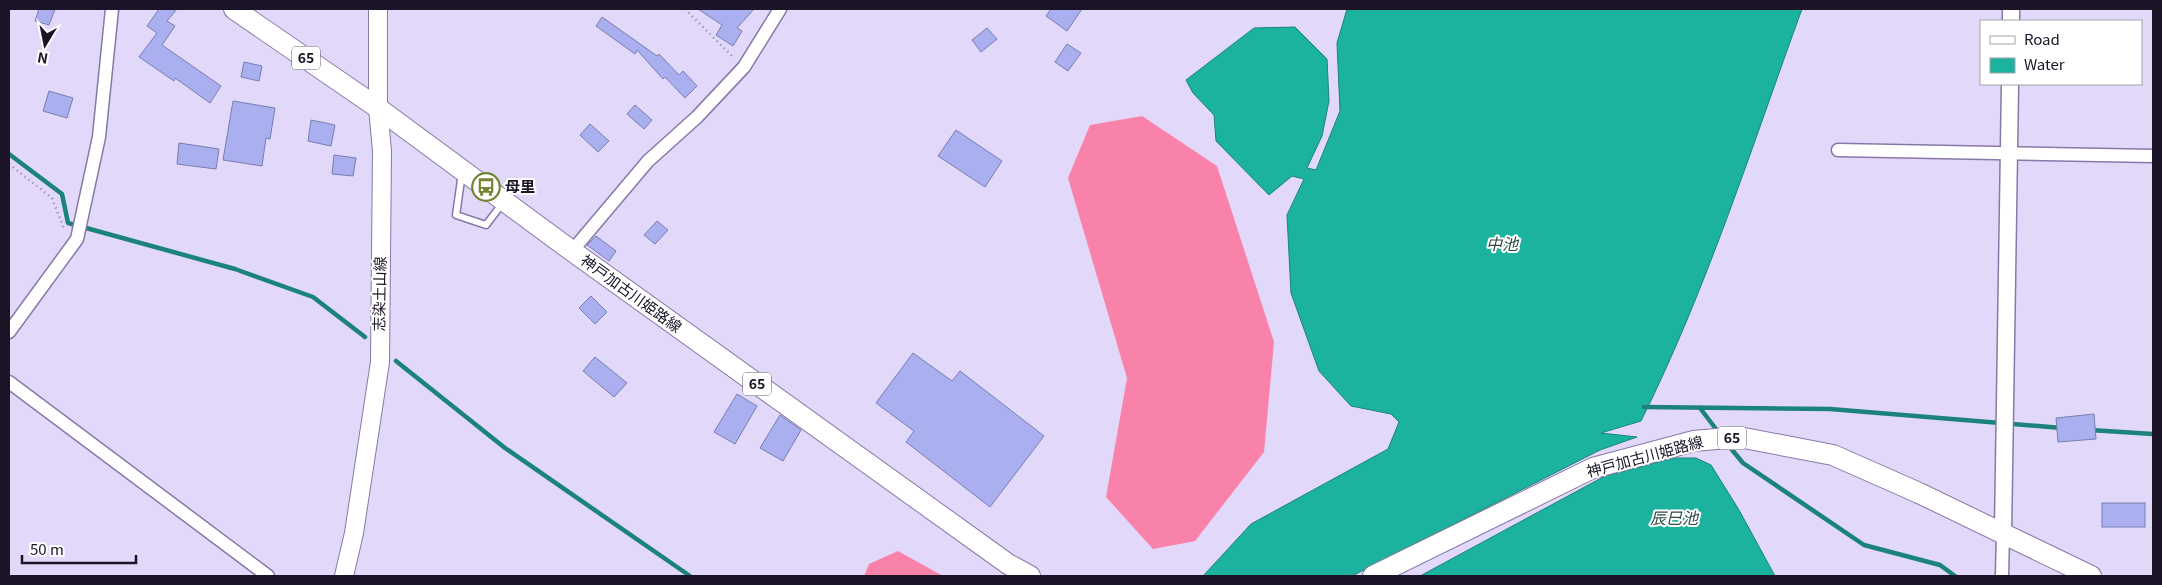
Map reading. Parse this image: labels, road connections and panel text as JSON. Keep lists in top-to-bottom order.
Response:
{
  "streets": {
    "main road": ["65", "志染土山線", "神戸加古川姫路線"]
  },
  "crossings": [
    ["志染土山線", "神戸加古川姫路線"]
  ],
  "water": ["中池", "辰巳池"],
  "places": {
    "bus stop": ["母里"]
  },
  "legend": ["Road", "Water"],
  "scale_bar": "50 m",
  "north": "bottom"
}
